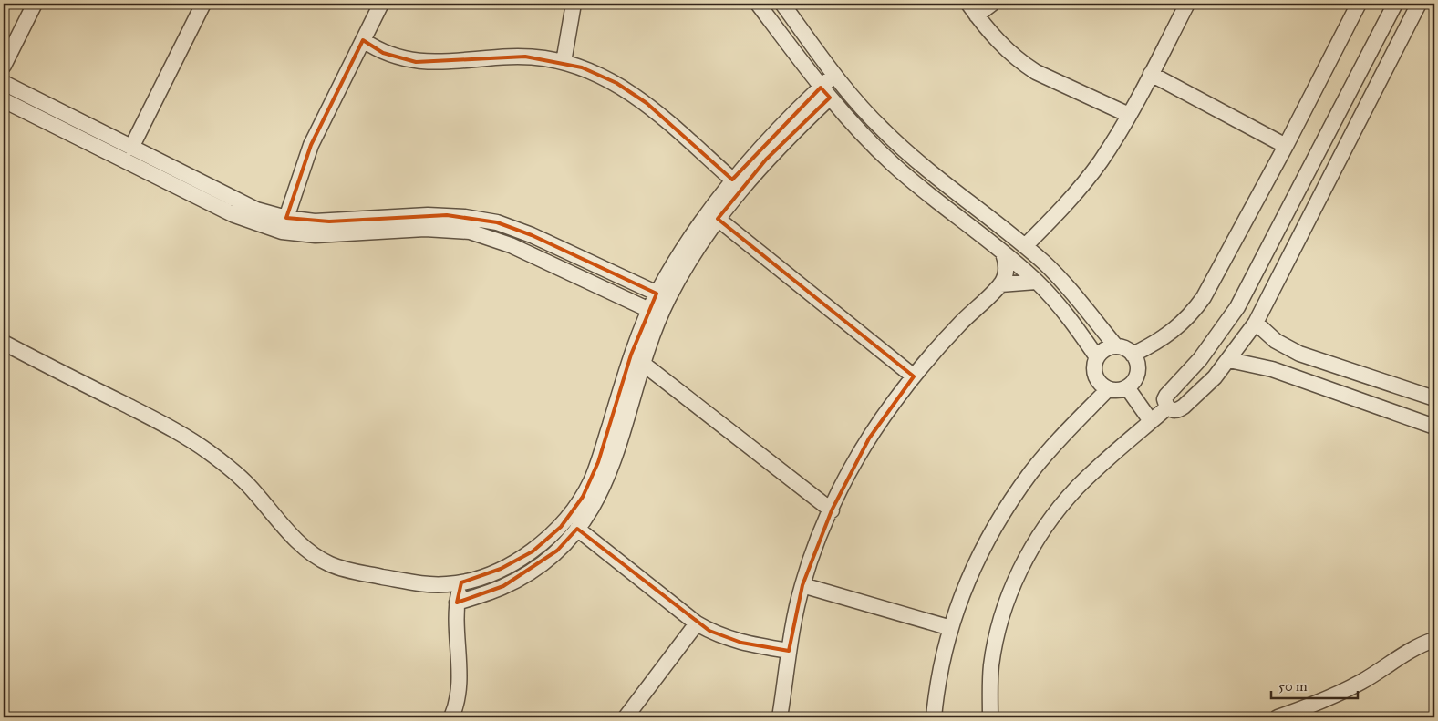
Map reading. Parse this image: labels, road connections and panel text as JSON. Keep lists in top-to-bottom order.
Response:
{
  "scale_bar": "50 m"
}
